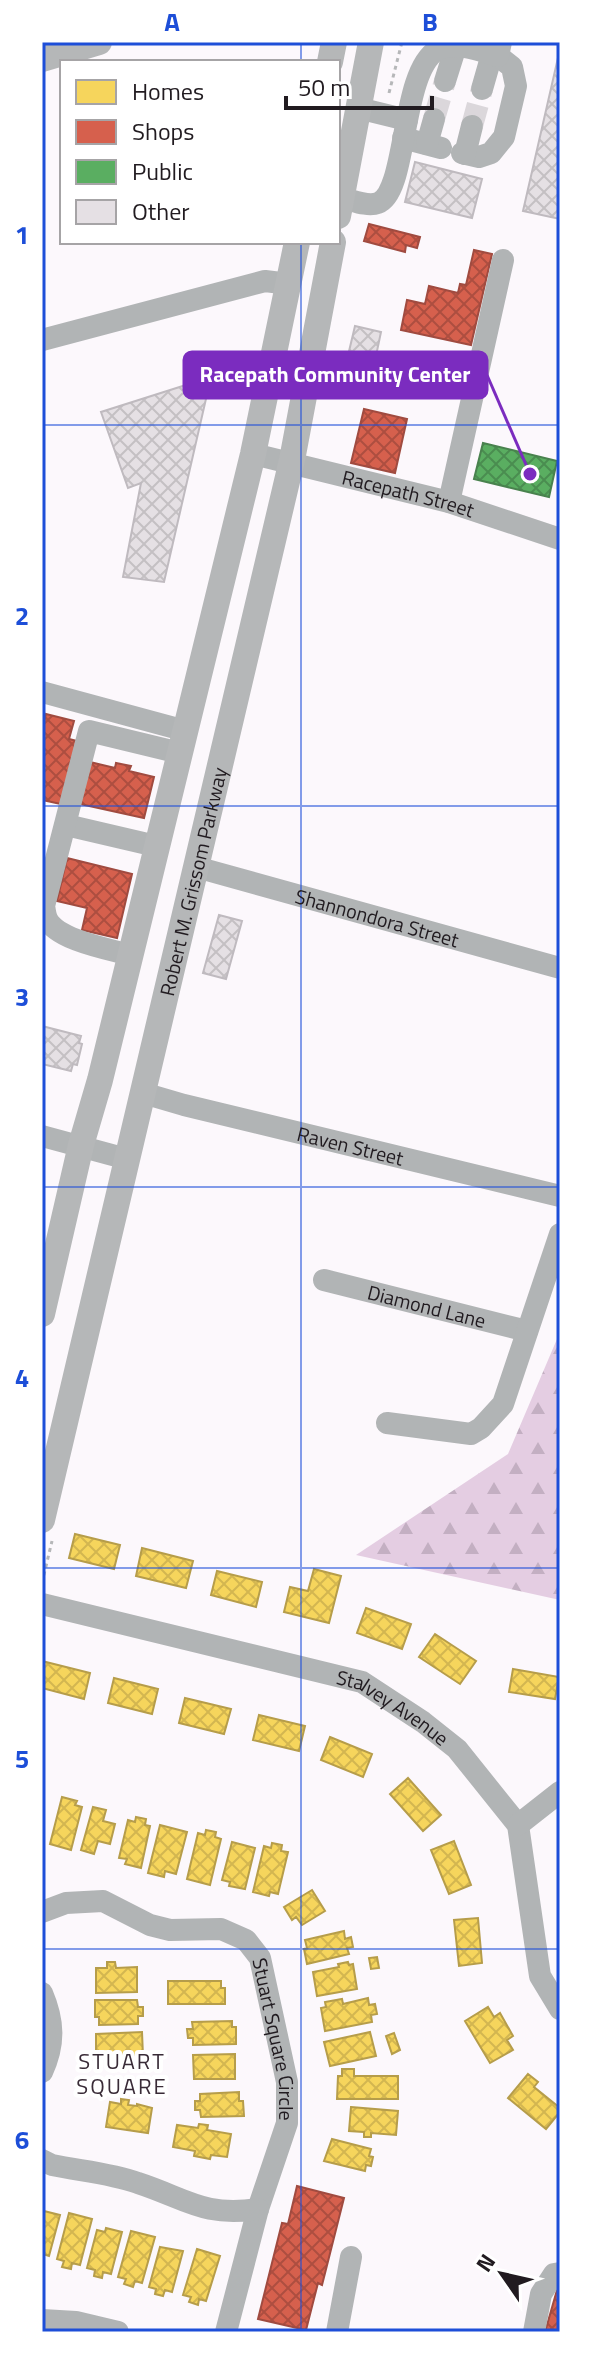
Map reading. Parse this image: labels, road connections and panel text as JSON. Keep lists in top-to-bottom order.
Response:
{
  "streets": {
    "main road": ["Robert M. Grissom Parkway"],
    "street": [
      "Racepath Street",
      "Shannondora Street",
      "Raven Street",
      "Diamond Lane",
      "Stalvey Avenue",
      "Stuart Square Circle"
    ]
  },
  "crossings": [
    ["Racepath Street", "Robert M. Grissom Parkway"],
    ["Robert M. Grissom Parkway", "Shannondora Street"],
    ["Robert M. Grissom Parkway", "Raven Street"]
  ],
  "districts": ["STUART SQUARE"],
  "places": ["Racepath Community Center"],
  "legend": [
    "Homes",
    "Shops",
    "Public",
    "Other"
  ],
  "scale_bar": "50 m",
  "north": "top left",
  "grid": {
    "columns": ["A", "B"],
    "rows": [
      "1",
      "2",
      "3",
      "4",
      "5",
      "6"
    ]
  }
}
